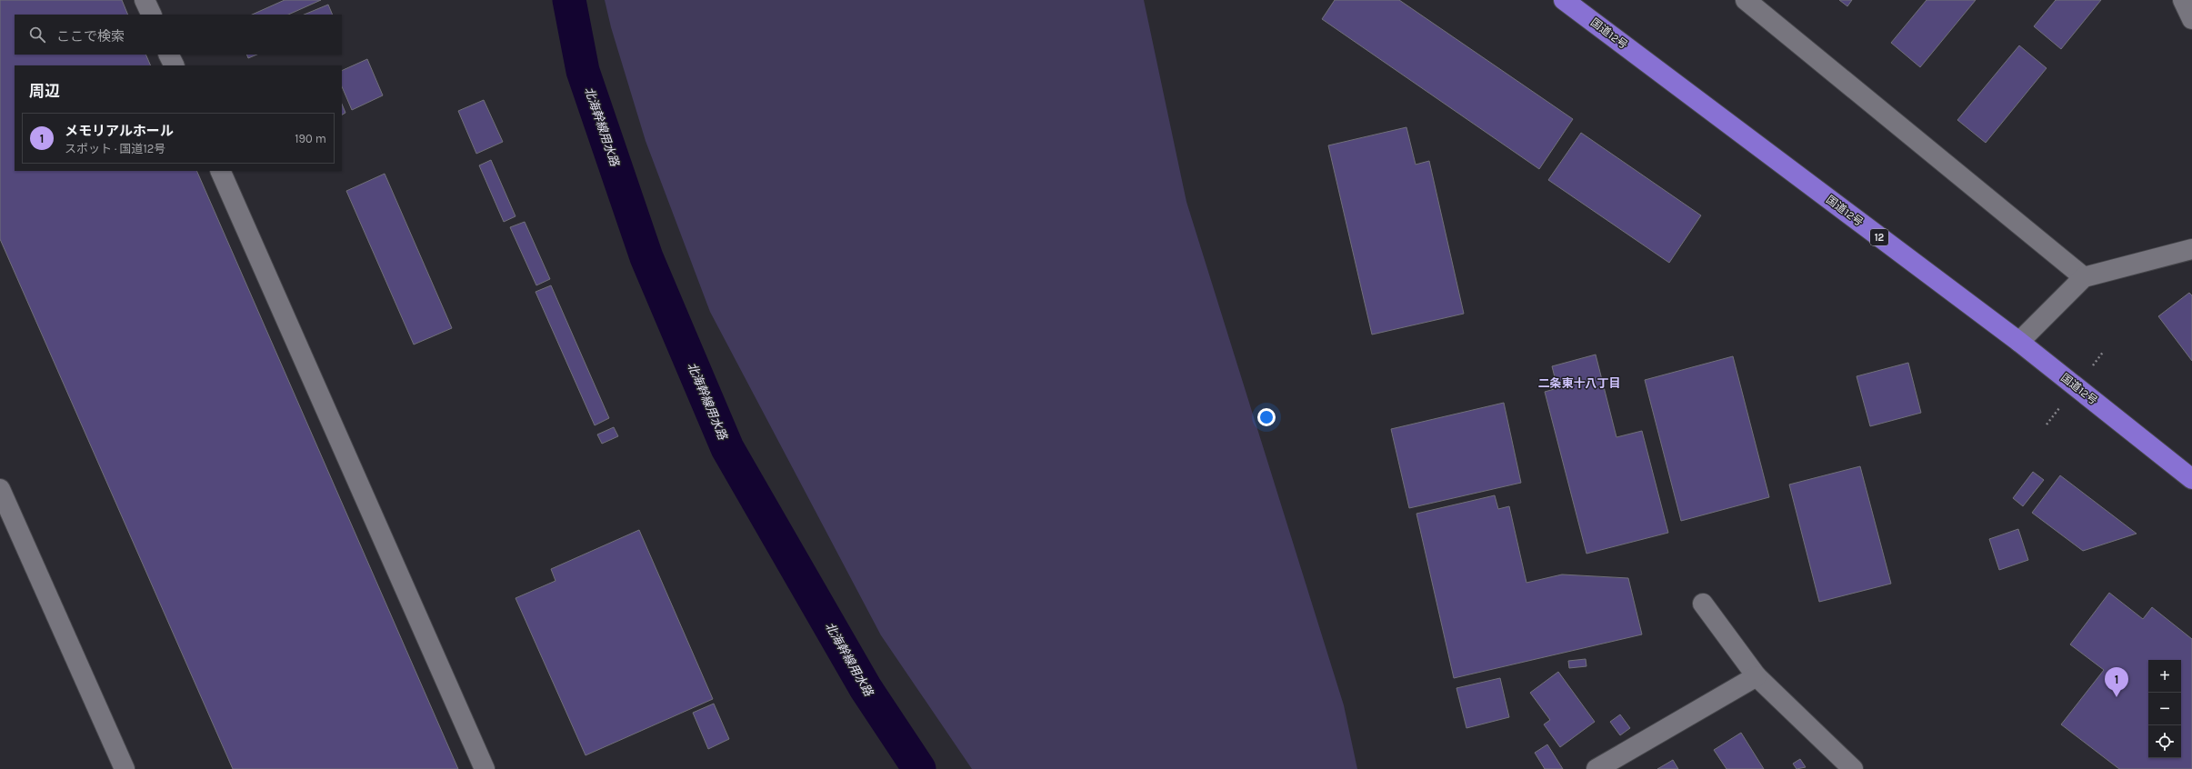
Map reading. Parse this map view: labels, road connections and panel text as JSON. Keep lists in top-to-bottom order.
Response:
{
  "streets": {
    "highway": ["国道12号", "12"]
  },
  "districts": ["二条東十八丁目"],
  "water": ["北海幹線用水路"],
  "page": {
    "search": "ここで検索",
    "heading": "周辺",
    "list": [
      {
        "mark": "1",
        "name": "メモリアルホール",
        "note": "スポット · 国道12号",
        "value": "190 m"
      }
    ],
    "map_buttons": ["+", "−"],
    "pins": "1"
  }
}
